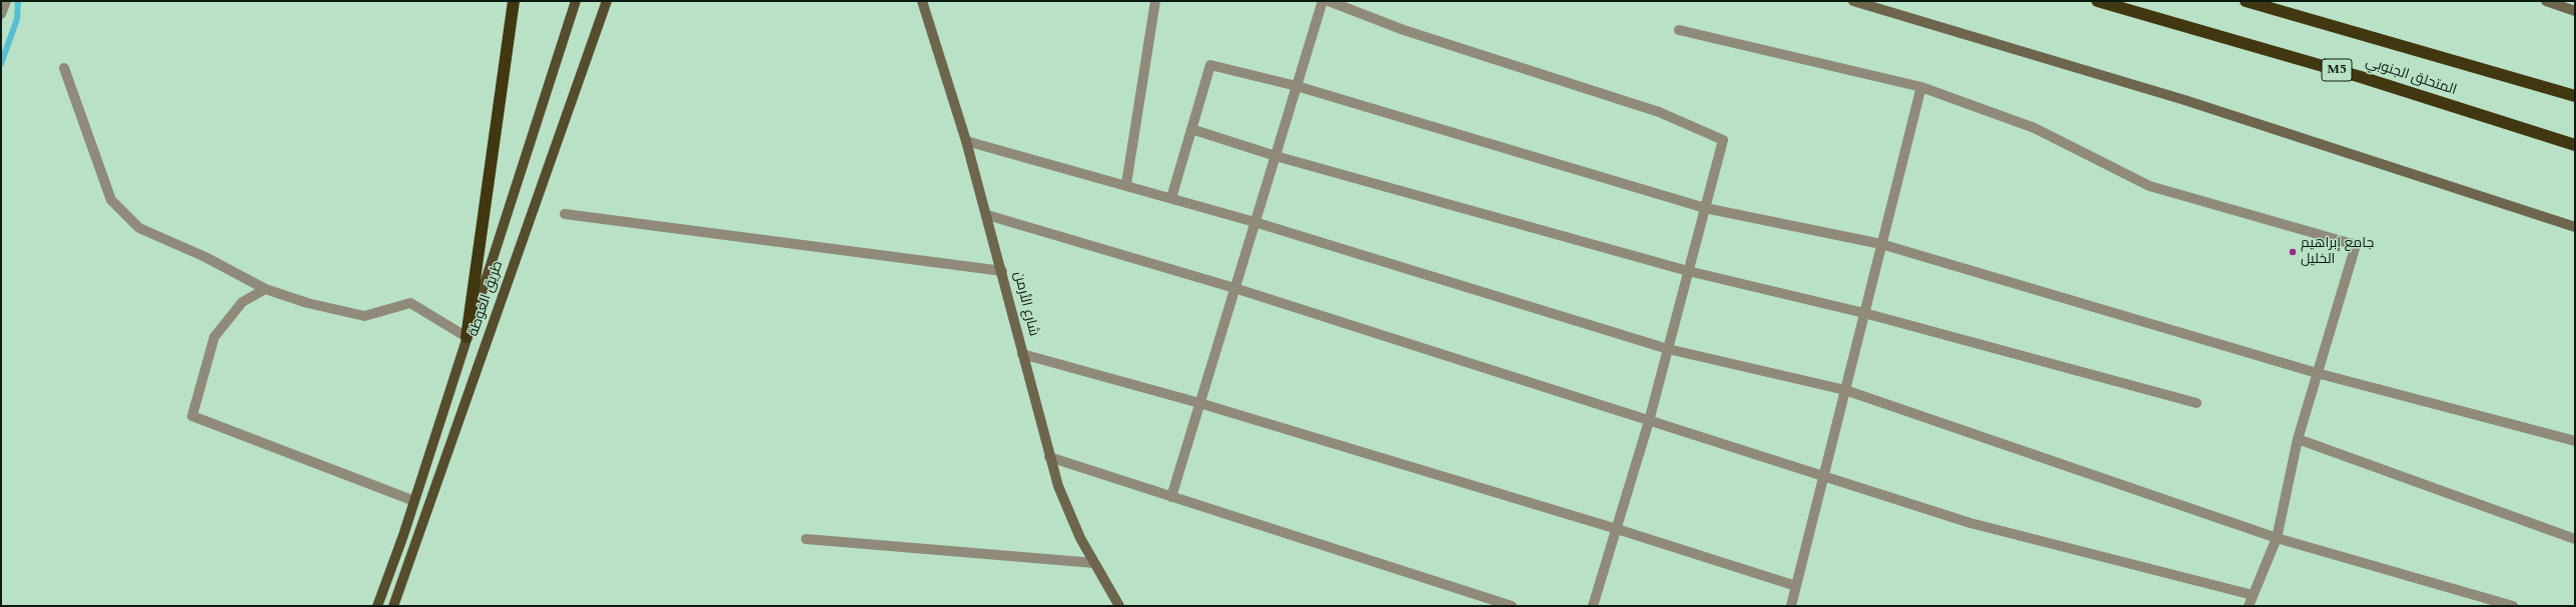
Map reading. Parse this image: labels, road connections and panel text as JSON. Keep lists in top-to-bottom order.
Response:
{
  "streets": {
    "highway": ["M5", "المتحلق الجنوبي"],
    "main road": ["طريق الغوطة", "شارع الأرمن"]
  },
  "places": ["جامع إبراهيم الخليل"]
}
